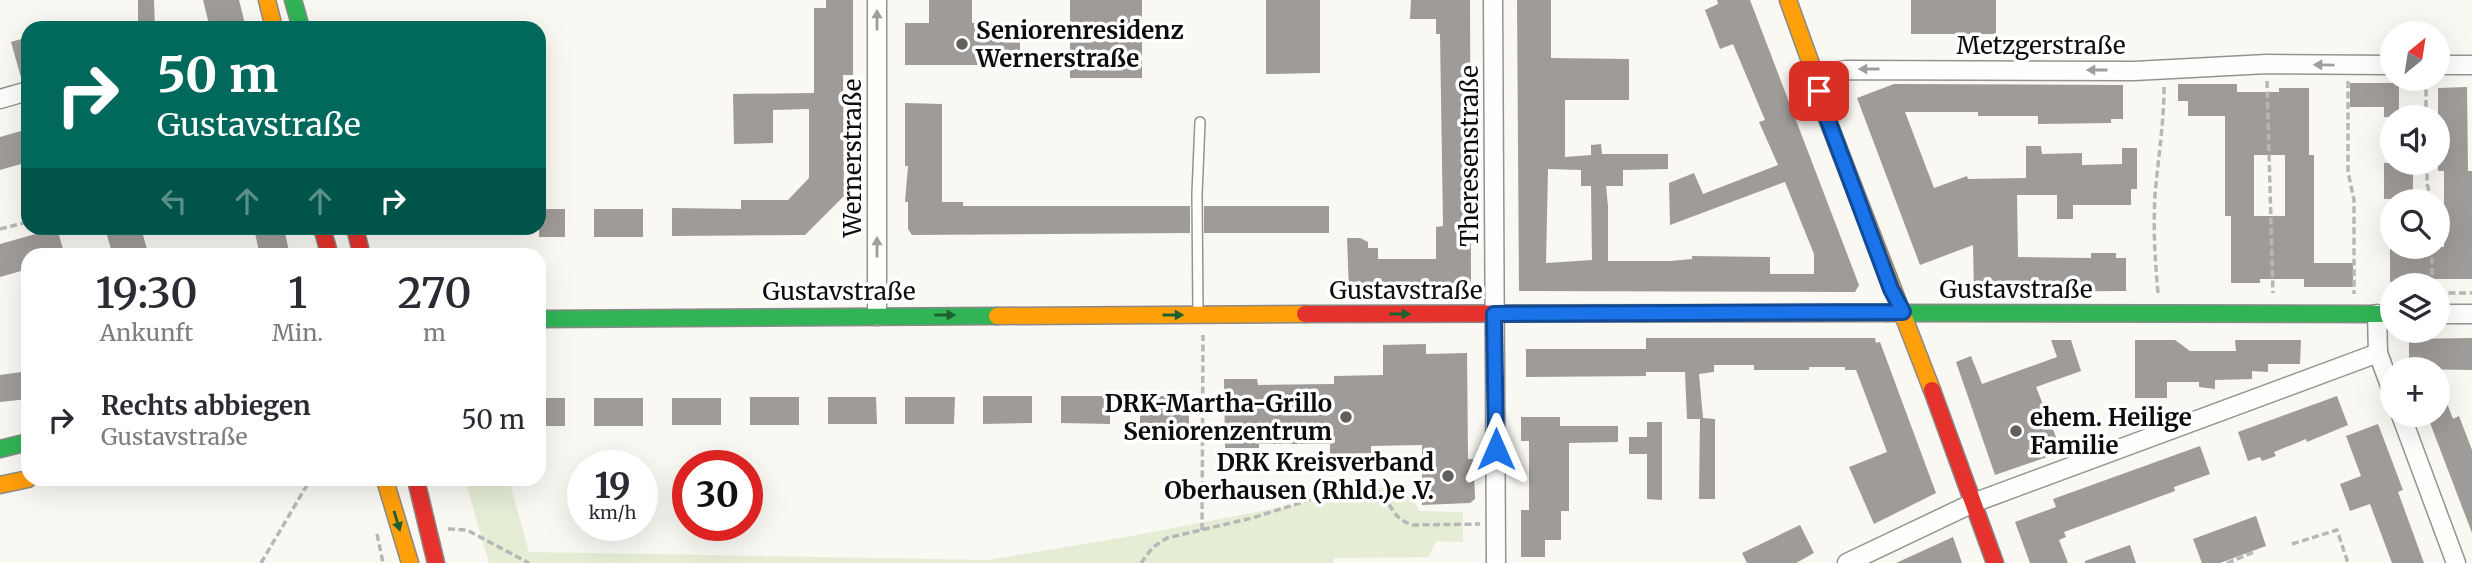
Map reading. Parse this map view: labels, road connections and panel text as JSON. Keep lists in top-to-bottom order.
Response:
{
  "streets": {
    "street": [
      "Metzgerstraße",
      "Theresenstraße",
      "Wernerstraße",
      "Gustavstraße"
    ]
  },
  "crossings": [
    ["Theresenstraße", "Gustavstraße"],
    ["Wernerstraße", "Gustavstraße"]
  ],
  "one_way": ["Metzgerstraße", "Wernerstraße"],
  "places": [
    "Seniorenresidenz Wernerstraße",
    "DRK-Martha-Grillo Seniorenzentrum",
    "ehem. Heilige Familie",
    "DRK Kreisverband Oberhausen (Rhld.)e .V."
  ],
  "north": "top right",
  "page": {
    "map_buttons": "+",
    "turn": ["50 m", "Gustavstraße"],
    "eta": [
      "19:30",
      "Ankunft",
      "1",
      "Min.",
      "270",
      "m"
    ],
    "list": [
      {
        "name": "Rechts abbiegen",
        "note": "Gustavstraße",
        "value": "50 m"
      }
    ],
    "speed": "19 km/h",
    "limit": "30"
  }
}
